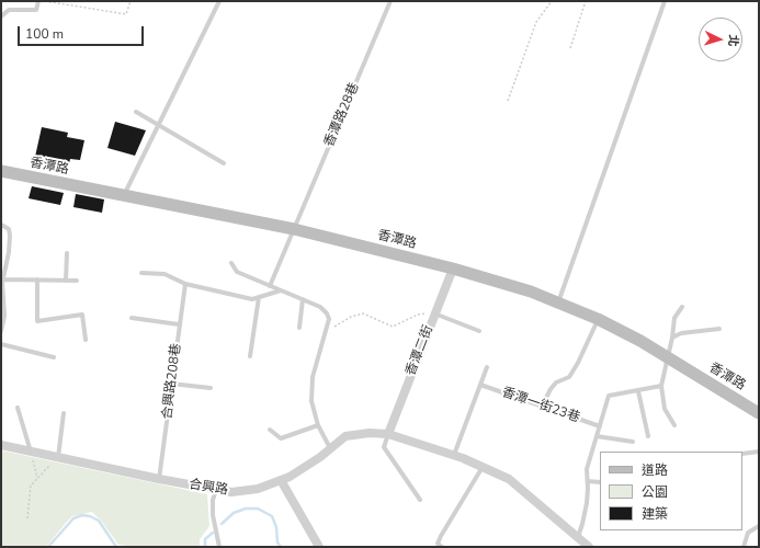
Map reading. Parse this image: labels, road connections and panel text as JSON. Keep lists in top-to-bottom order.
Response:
{
  "streets": {
    "street": ["香潭路", "香潭二街", "合興路"],
    "lane": ["香潭路28巷", "合興路208巷", "香潭一街23巷"]
  },
  "crossings": [
    ["香潭路28巷", "香潭路"],
    ["香潭路", "香潭二街"],
    ["香潭二街", "合興路"],
    ["合興路208巷", "合興路"]
  ],
  "legend": ["道路", "公園", "建築"],
  "scale_bar": "100 m",
  "north": "right"
}
